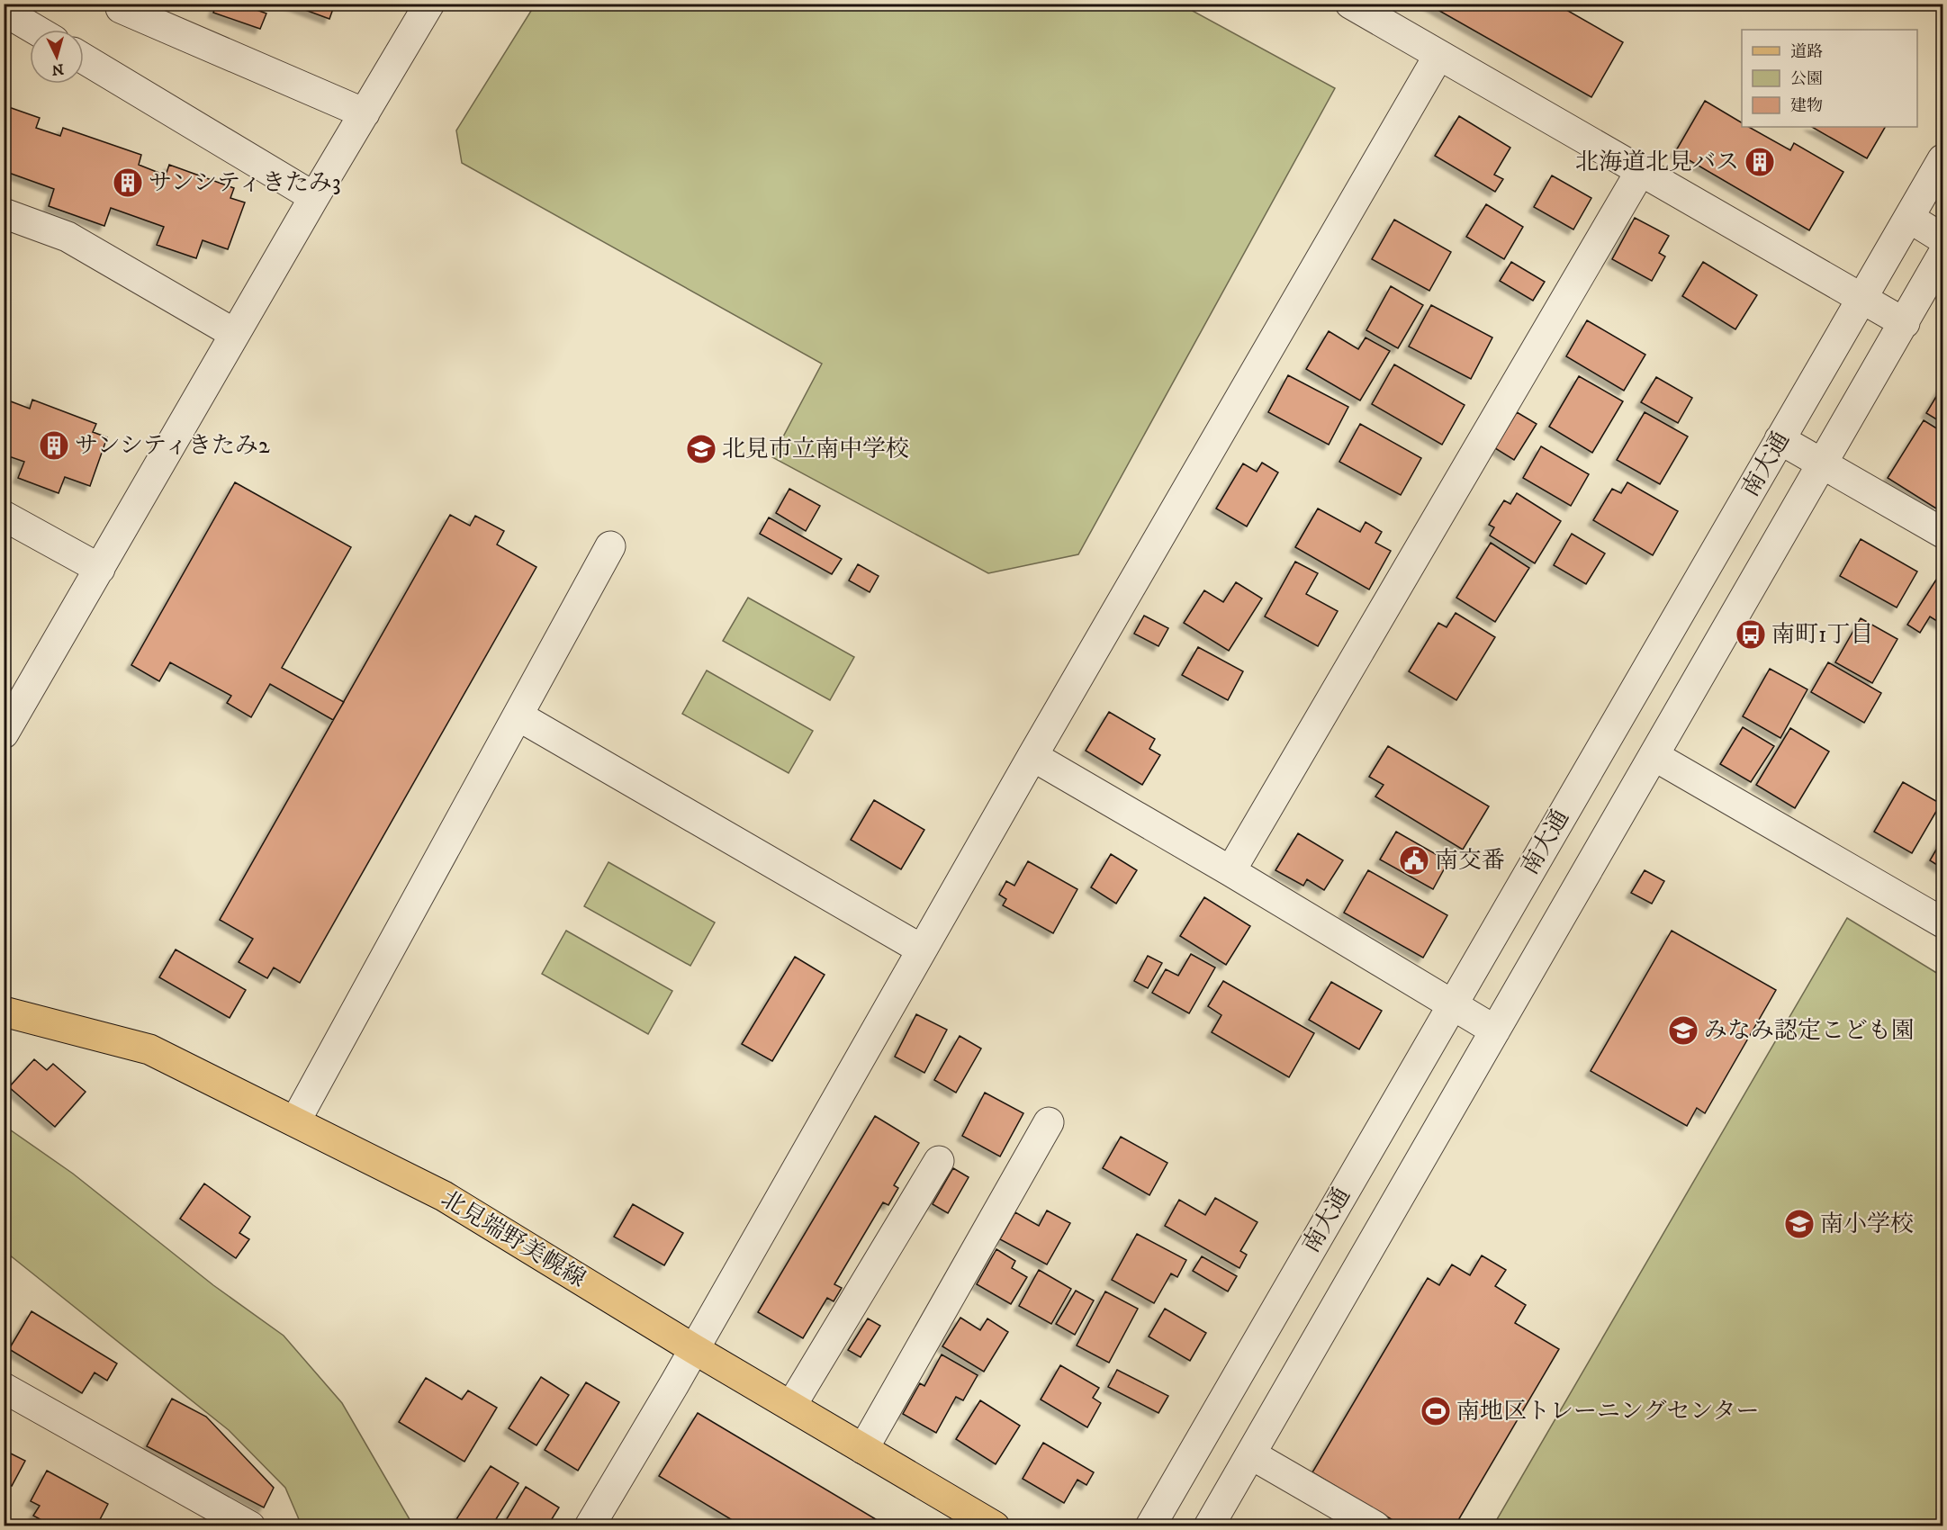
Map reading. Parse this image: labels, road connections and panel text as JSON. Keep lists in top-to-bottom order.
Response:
{
  "streets": {
    "main road": ["北見端野美幌線"],
    "street": ["南大通"]
  },
  "places": {
    "building": ["北海道北見バス", "サンシティきたみ3", "サンシティきたみ2"],
    "school or university": ["北見市立南中学校", "みなみ認定こども園", "南小学校"],
    "bus stop": ["南町1丁目"],
    "public building": ["南交番"],
    "sports": ["南地区トレーニングセンター"]
  },
  "legend": ["道路", "公園", "建物"],
  "north": "bottom"
}
